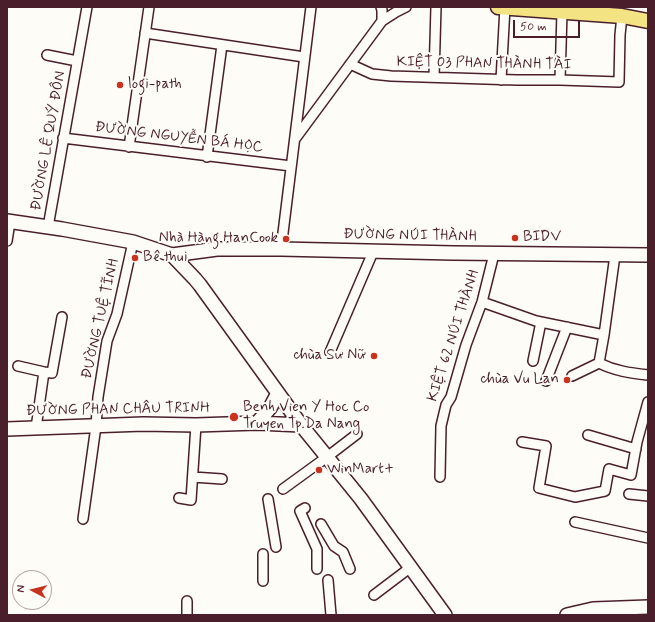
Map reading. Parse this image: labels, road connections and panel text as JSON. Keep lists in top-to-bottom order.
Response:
{
  "streets": {
    "main road": ["ĐƯỜNG NÚI THÀNH", "ĐƯỜNG PHAN CHÂU TRINH"],
    "street": [
      "KIỆT 03 PHAN THÀNH TÀI",
      "ĐƯỜNG NGUYỄN BÁ HỌC",
      "ĐƯỜNG LÊ QUÝ ĐÔN",
      "ĐƯỜNG TUỆ TĨNH",
      "KIỆT 62 NÚI THÀNH"
    ]
  },
  "crossings": [
    ["ĐƯỜNG NGUYỄN BÁ HỌC", "ĐƯỜNG LÊ QUÝ ĐÔN"],
    ["ĐƯỜNG NÚI THÀNH", "KIỆT 62 NÚI THÀNH"],
    ["ĐƯỜNG TUỆ TĨNH", "ĐƯỜNG PHAN CHÂU TRINH"]
  ],
  "places": [
    "logi-path",
    "BIDV",
    "Nhà Hàng HanCook",
    "Bê thui",
    "chùa Sư Nữ",
    "chùa Vu Lan",
    "Benh Vien Y Hoc Co Truyen Tp.Da Nang",
    "WinMart+"
  ],
  "scale_bar": "50 m",
  "north": "left"
}
